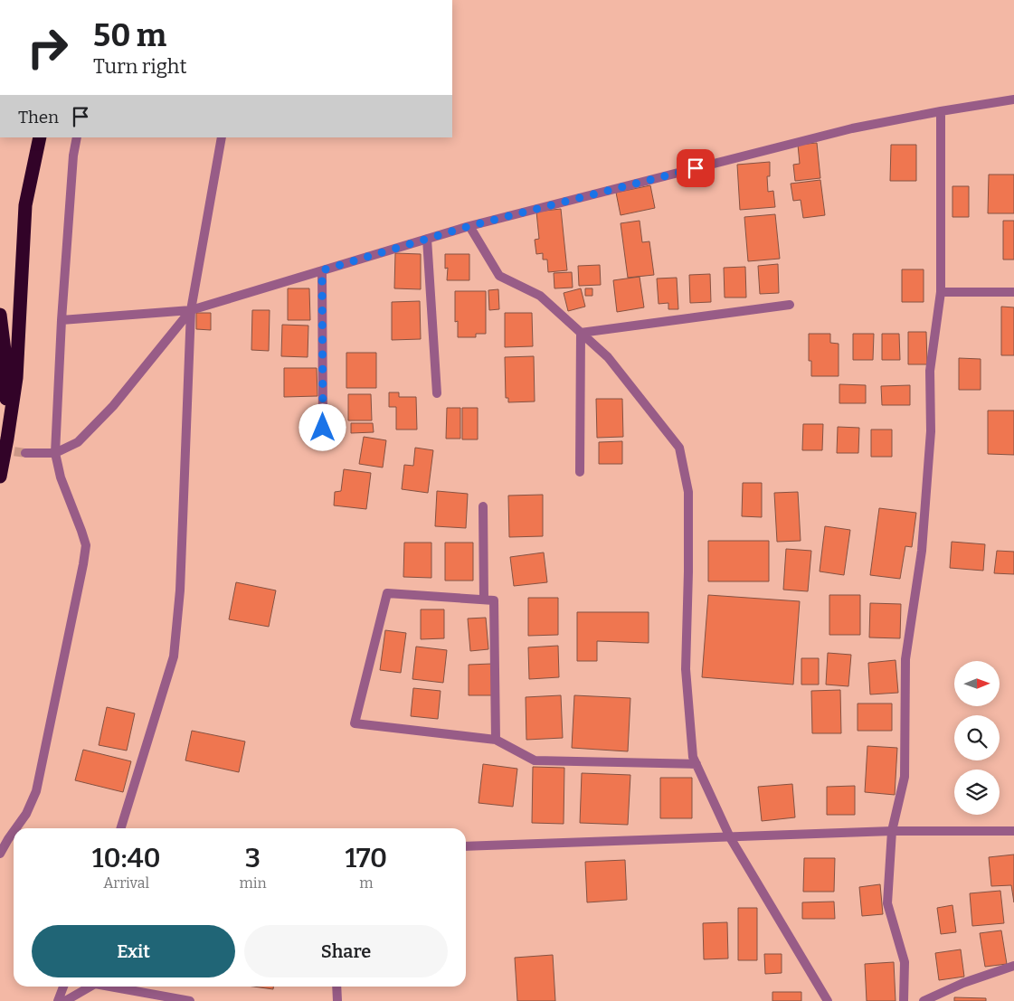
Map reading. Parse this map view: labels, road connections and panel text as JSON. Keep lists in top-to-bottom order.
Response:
{
  "north": "right",
  "page": {
    "turn": ["50 m", "Turn right"],
    "then": "Then",
    "eta": [
      "10:40",
      "Arrival",
      "3",
      "min",
      "170",
      "m"
    ],
    "buttons": ["Exit", "Share"]
  }
}
